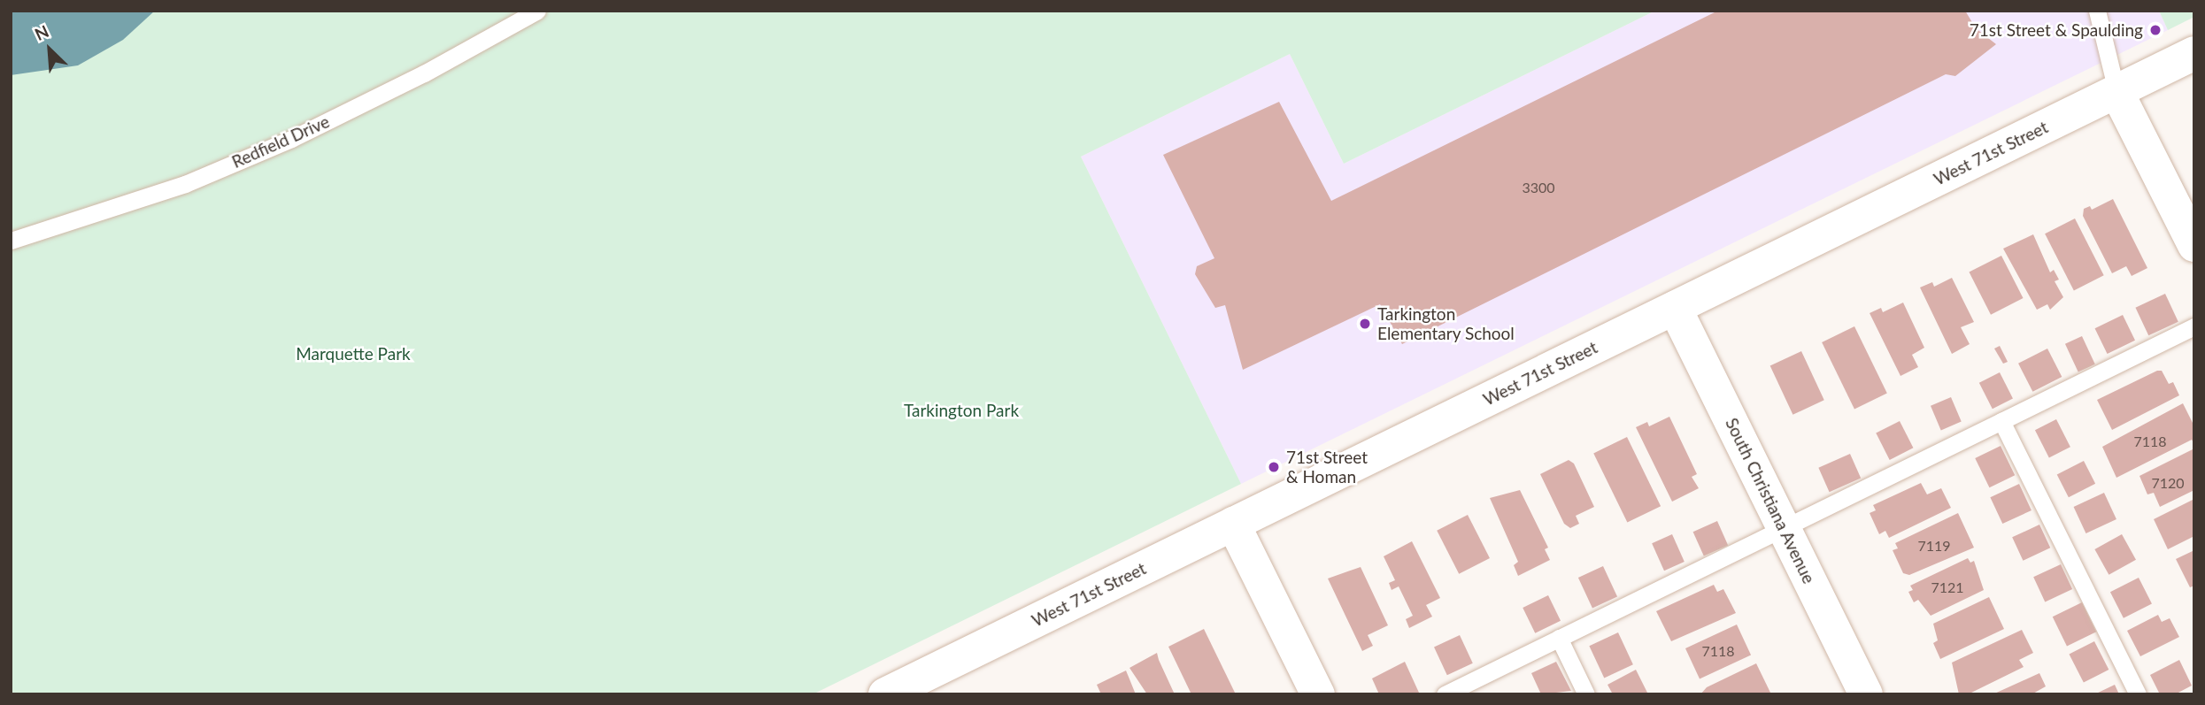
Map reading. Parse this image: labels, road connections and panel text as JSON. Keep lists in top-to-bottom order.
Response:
{
  "streets": {
    "main road": ["West 71st Street", "South Christiana Avenue"],
    "lane": ["Redfield Drive"]
  },
  "crossings": [
    ["West 71st Street", "South Christiana Avenue"]
  ],
  "parks": ["Marquette Park", "Tarkington Park"],
  "places": ["71st Street & Spaulding", "Tarkington Elementary School", "71st Street & Homan"],
  "house_numbers": [
    "3300",
    "7118",
    "7120",
    "7119",
    "7121",
    "7118"
  ],
  "north": "top left"
}
